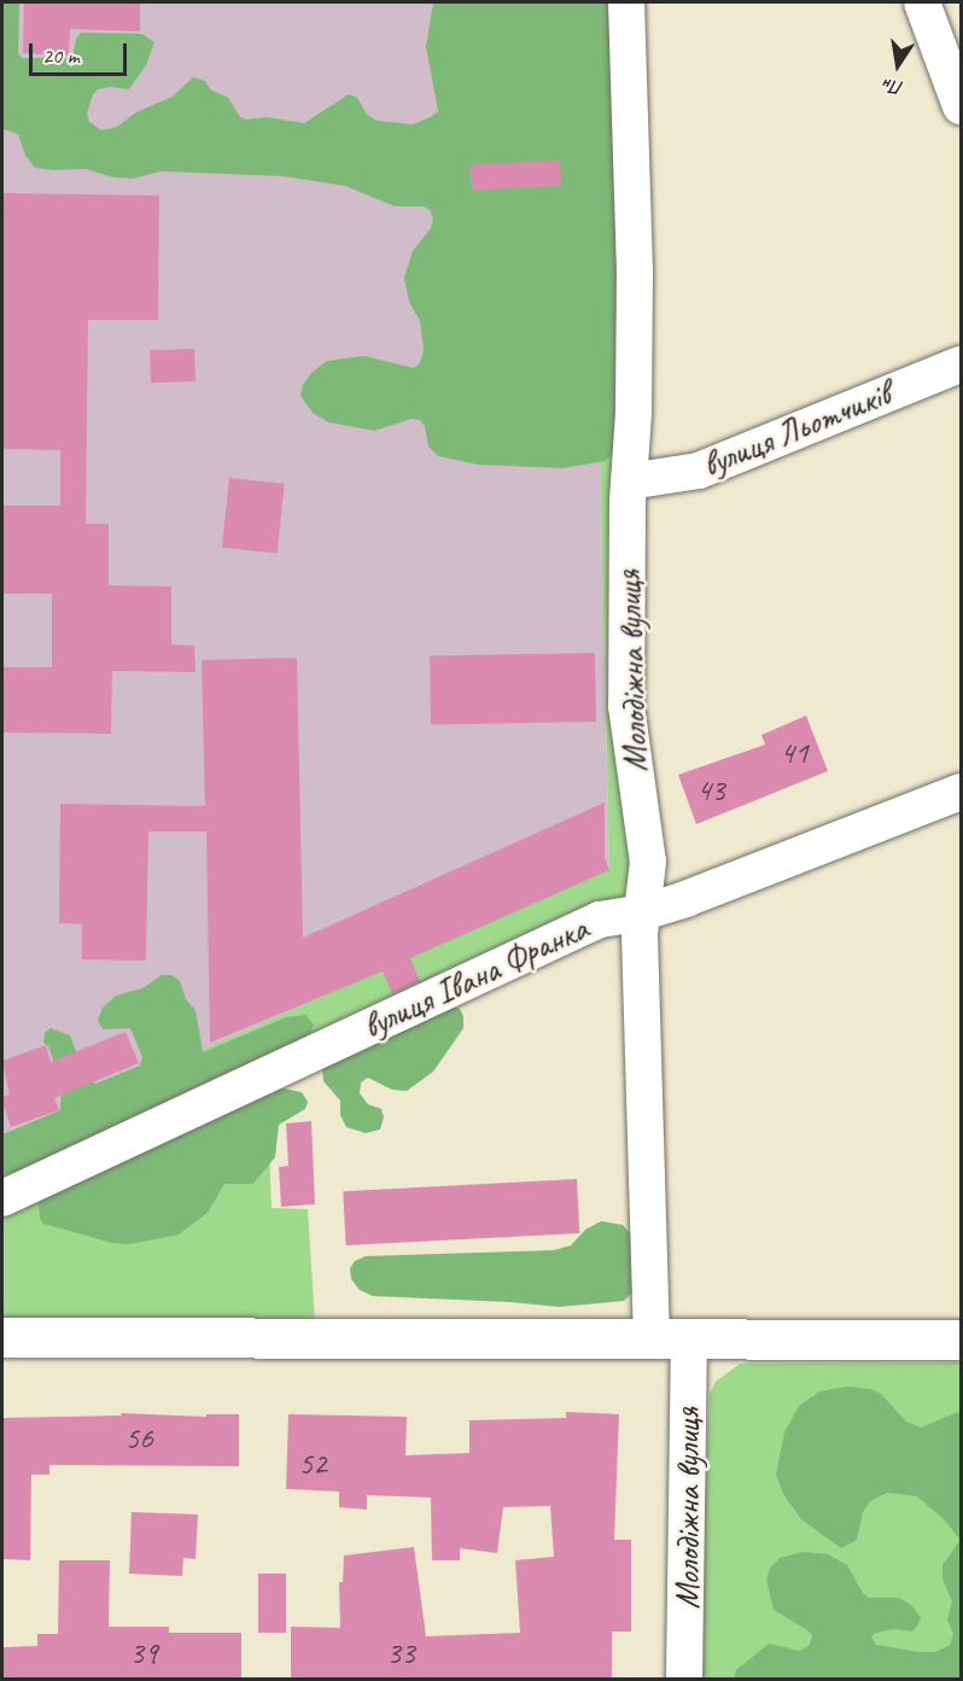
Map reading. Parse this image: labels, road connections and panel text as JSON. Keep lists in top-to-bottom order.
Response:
{
  "streets": {
    "street": ["вулиця Льотчиків", "Молодіжна вулиця", "вулиця Івана Франка"]
  },
  "crossings": [
    ["вулиця Льотчиків", "Молодіжна вулиця"],
    ["Молодіжна вулиця", "вулиця Івана Франка"]
  ],
  "house_numbers": [
    "41",
    "43",
    "56",
    "52",
    "39",
    "33"
  ],
  "scale_bar": "20 m",
  "north": "bottom"
}
